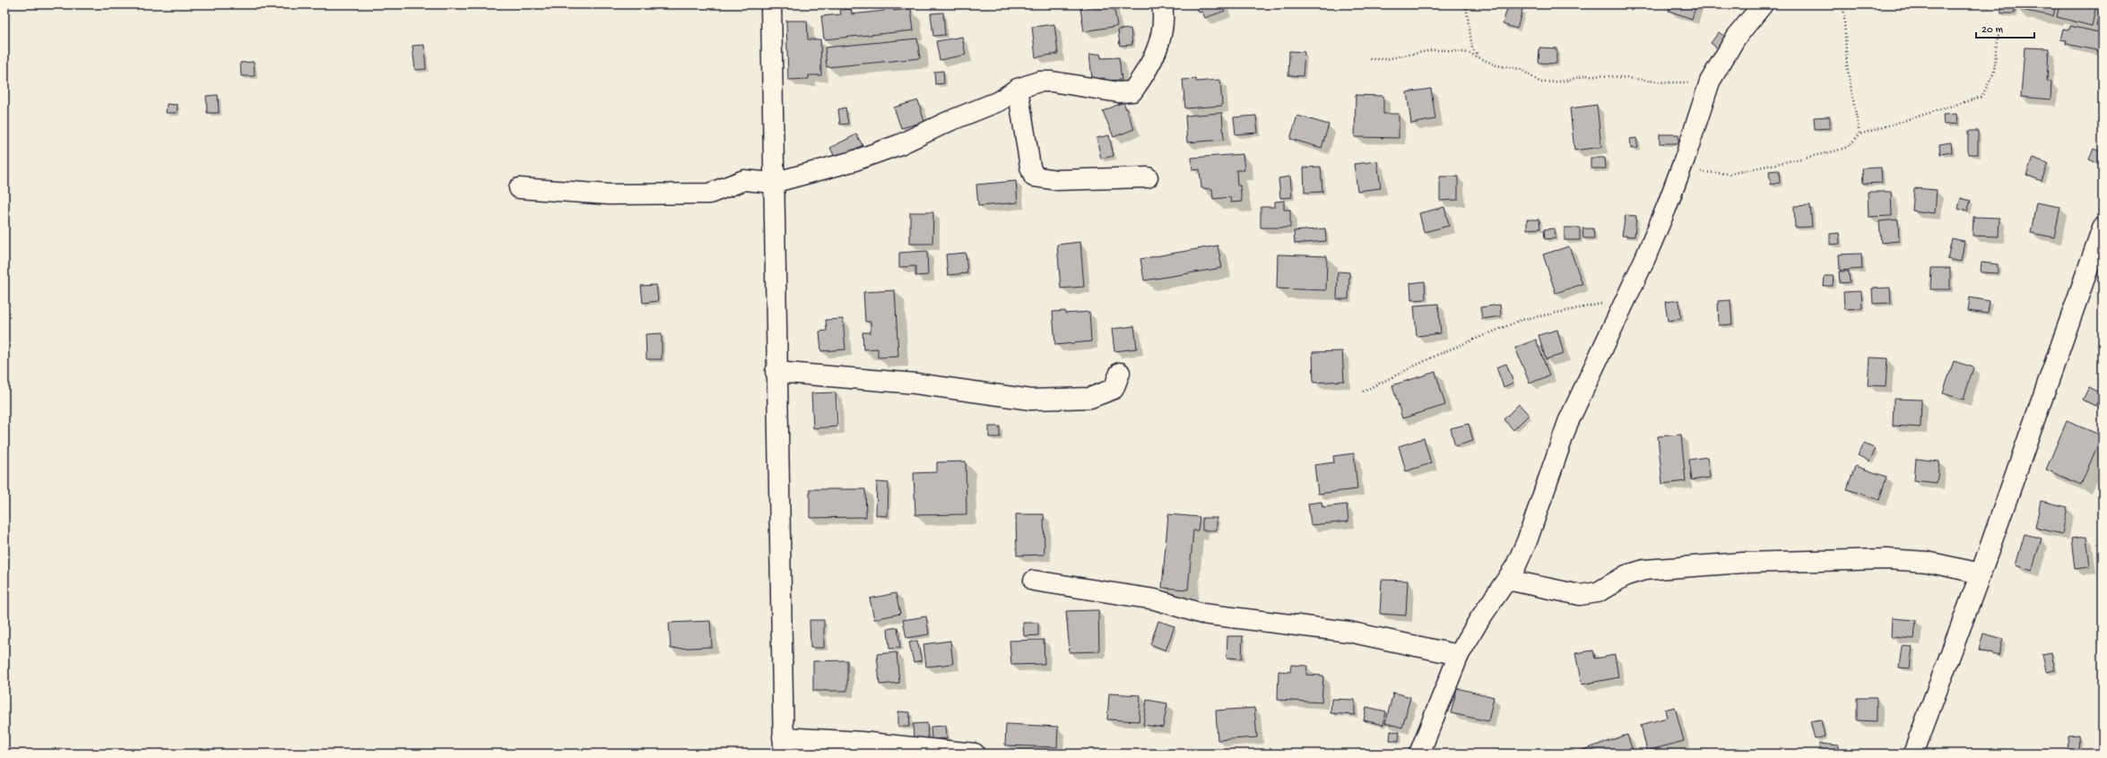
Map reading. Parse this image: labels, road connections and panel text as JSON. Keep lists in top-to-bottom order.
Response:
{
  "scale_bar": "20 m"
}
